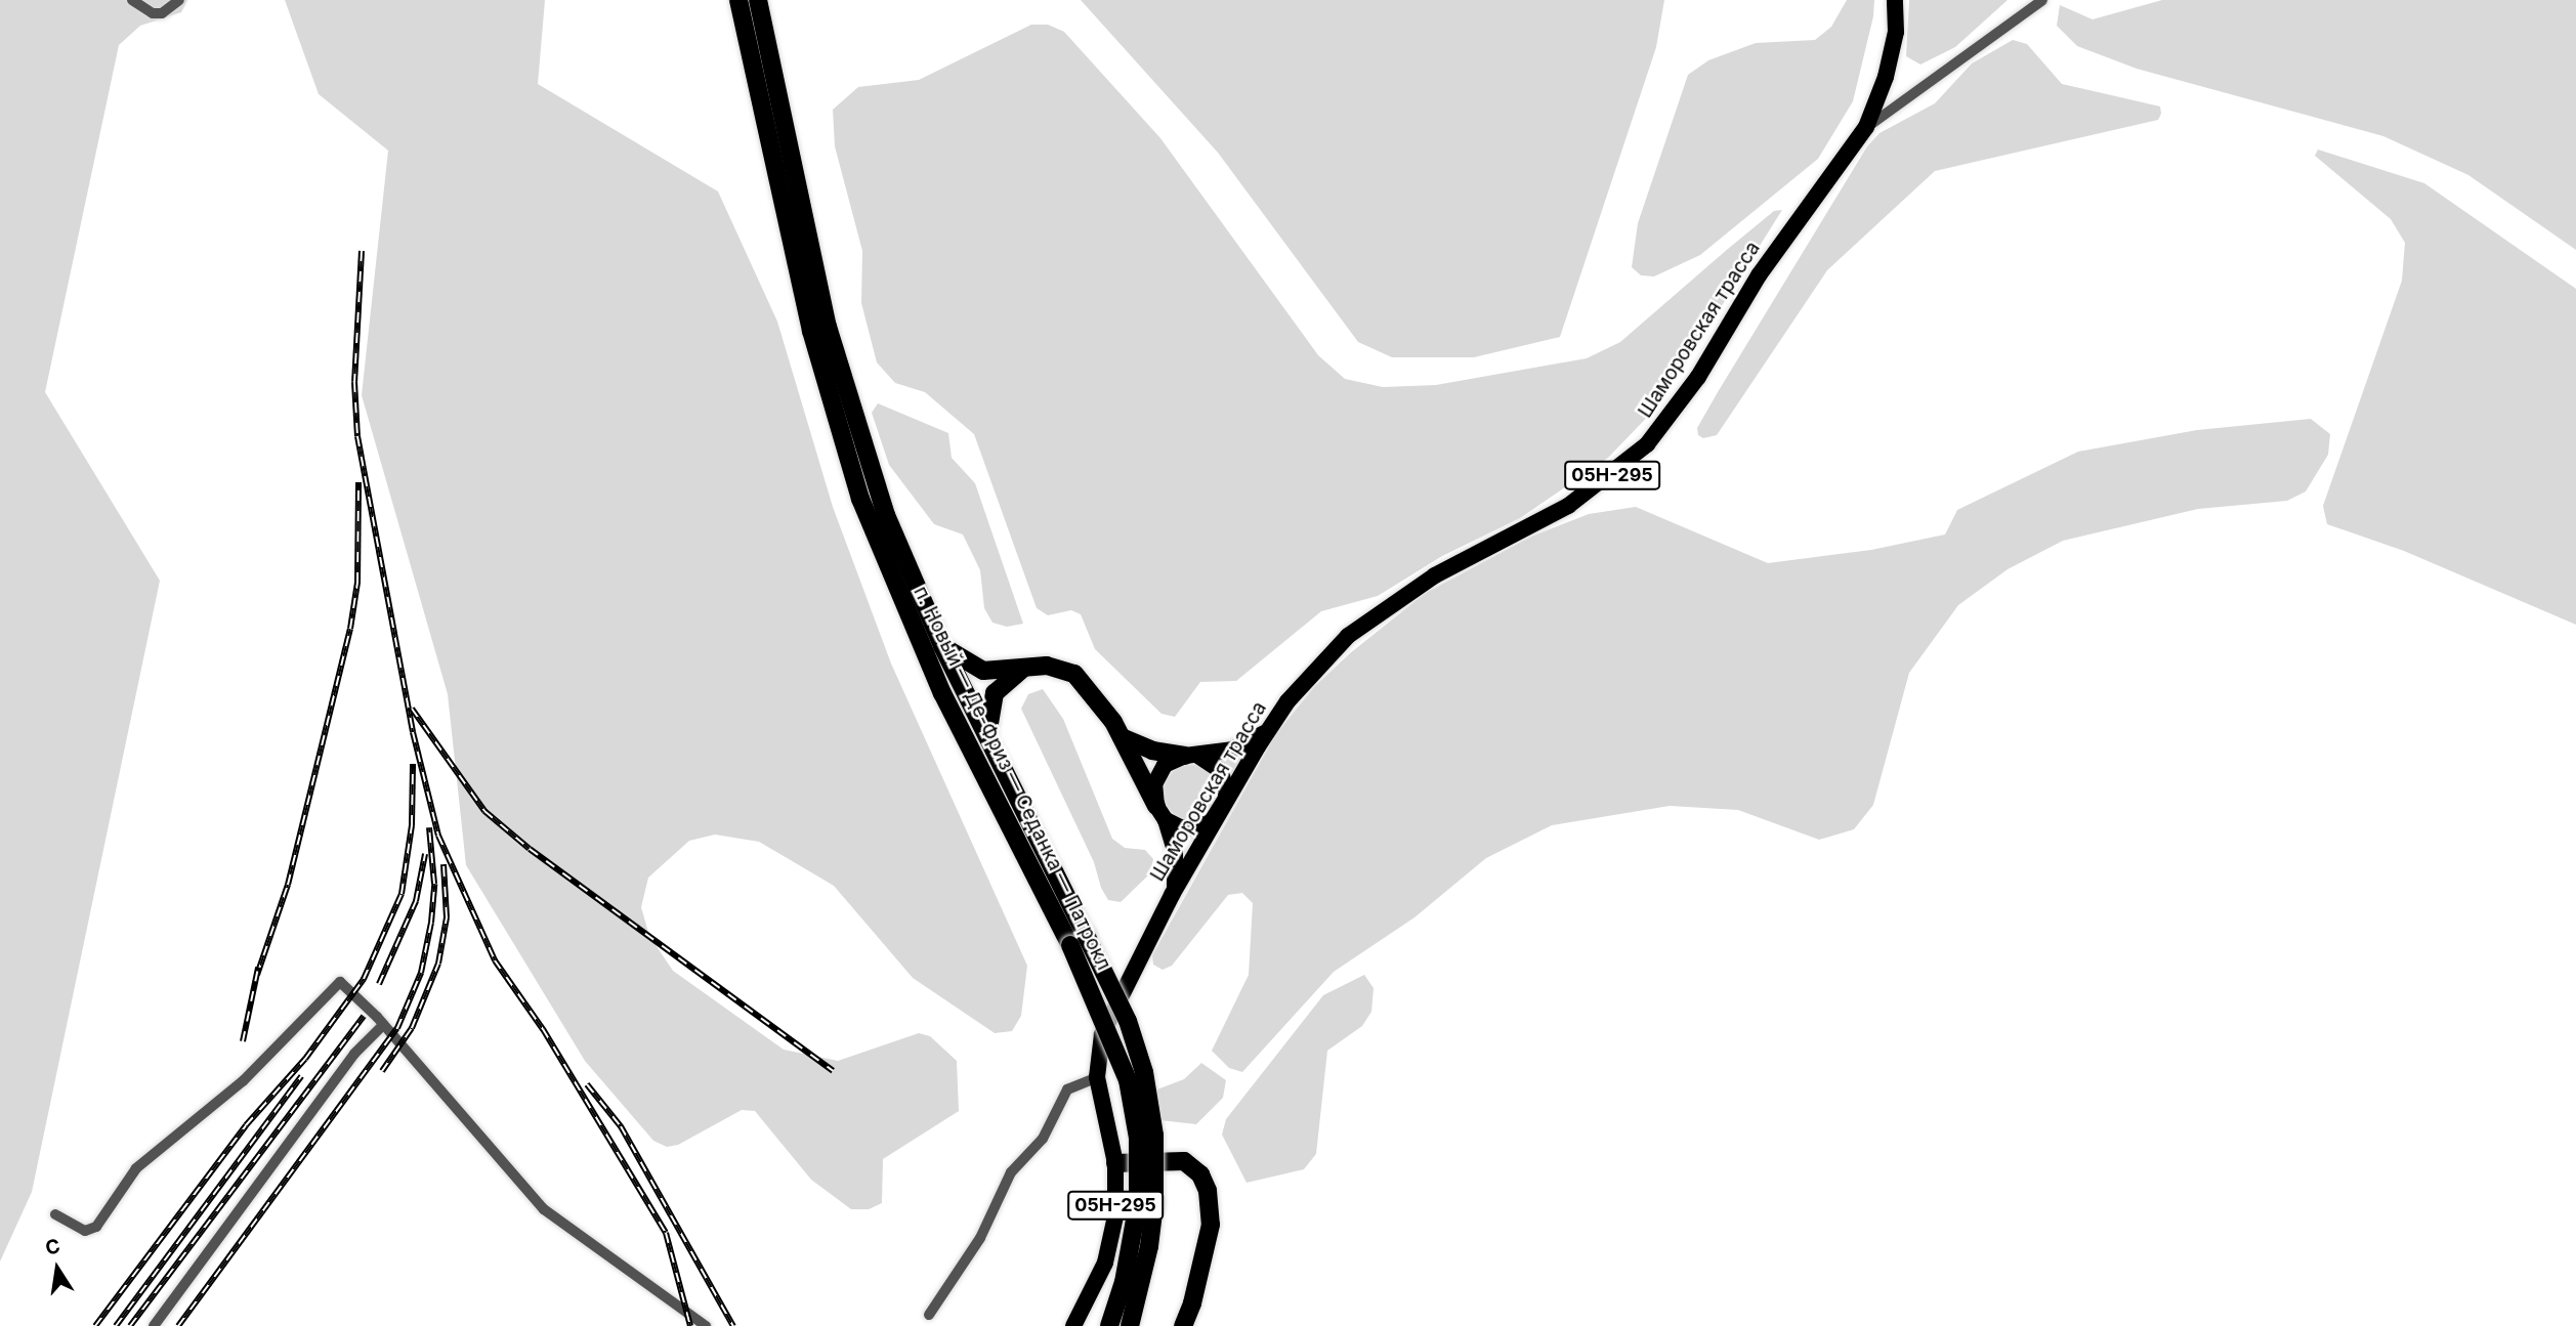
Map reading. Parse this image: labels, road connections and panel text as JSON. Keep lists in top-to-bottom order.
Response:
{
  "streets": {
    "highway": ["05Н-295", "п. Новый — Де-Фриз — Седанка — Патрокл"],
    "main road": ["Шаморовская трасса"]
  },
  "crossings": [
    ["Шаморовская трасса", "05Н-295"]
  ],
  "north": "top"
}
